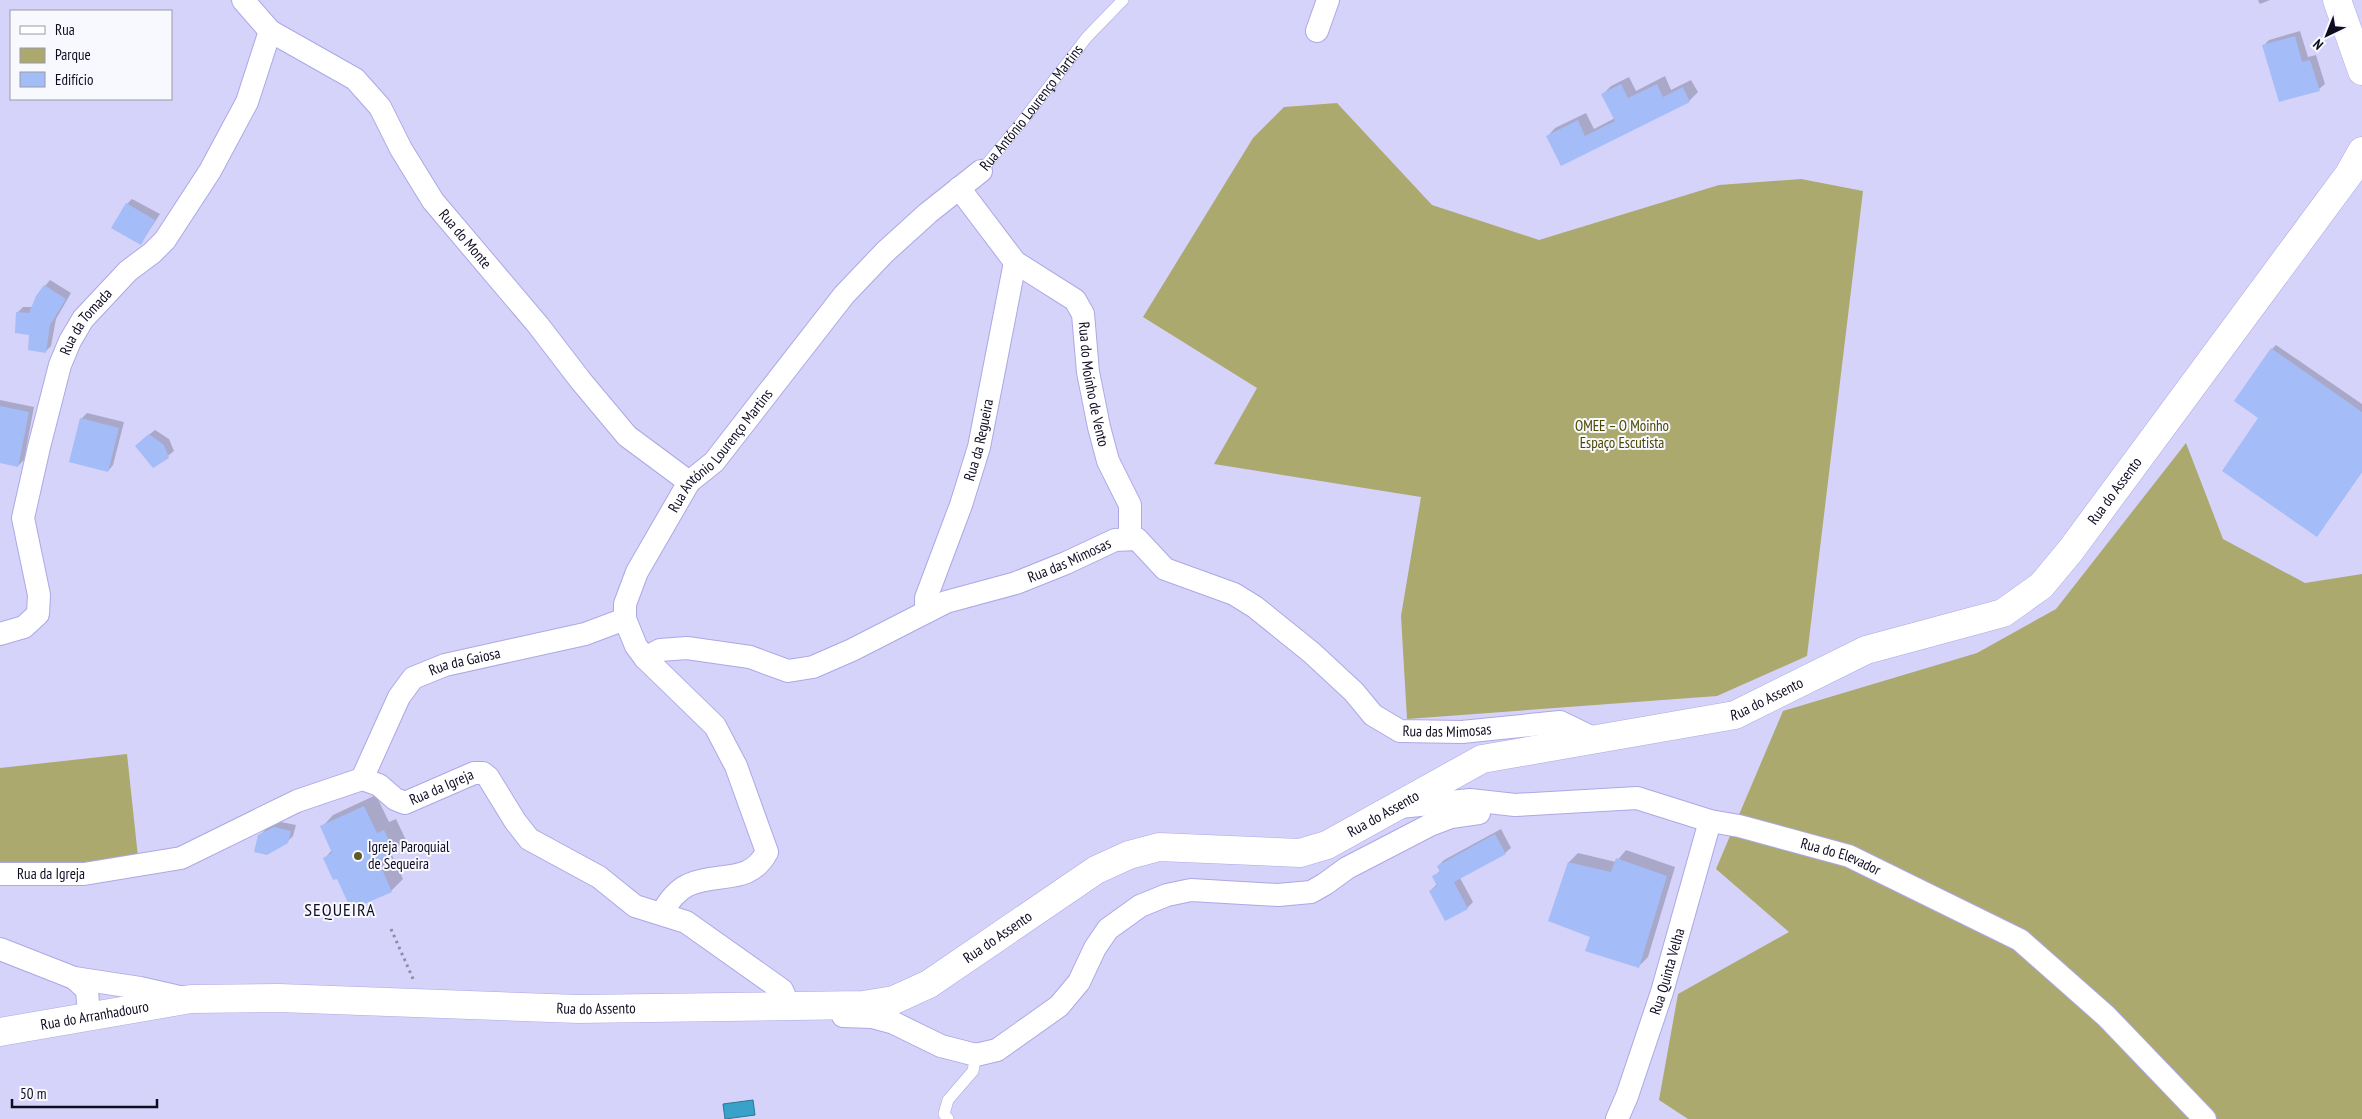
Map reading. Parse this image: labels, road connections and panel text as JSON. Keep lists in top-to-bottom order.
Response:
{
  "streets": {
    "street": [
      "Rua António Lourenço Martins",
      "Rua do Monte",
      "Rua da Tomada",
      "Rua do Moínho de Vento",
      "Rua da Regueira",
      "Rua do Assento",
      "Rua das Mimosas",
      "Rua da Gaiosa",
      "Rua da Igreja",
      "Rua do Elevador",
      "Rua Quinta Velha",
      "Rua do Arranhadouro"
    ]
  },
  "crossings": [
    ["Rua António Lourenço Martins", "Rua do Monte"],
    ["Rua António Lourenço Martins", "Rua do Moínho de Vento"],
    ["Rua António Lourenço Martins", "Rua das Mimosas"],
    ["Rua António Lourenço Martins", "Rua da Gaiosa"],
    ["Rua António Lourenço Martins", "Rua da Igreja"],
    ["Rua do Monte", "Rua da Tomada"],
    ["Rua do Moínho de Vento", "Rua da Regueira"],
    ["Rua do Moínho de Vento", "Rua das Mimosas"],
    ["Rua da Regueira", "Rua das Mimosas"],
    ["Rua do Assento", "Rua das Mimosas"],
    ["Rua do Assento", "Rua da Igreja"],
    ["Rua do Assento", "Rua do Elevador"],
    ["Rua do Assento", "Rua do Arranhadouro"],
    ["Rua da Gaiosa", "Rua da Igreja"],
    ["Rua do Elevador", "Rua Quinta Velha"]
  ],
  "districts": ["SEQUEIRA"],
  "parks": ["OMEE – O Moinho Espaço Escutista"],
  "places": ["Igreja Paroquial de Sequeira"],
  "legend": ["Rua", "Parque", "Edifício"],
  "scale_bar": "50 m",
  "north": "bottom left"
}
